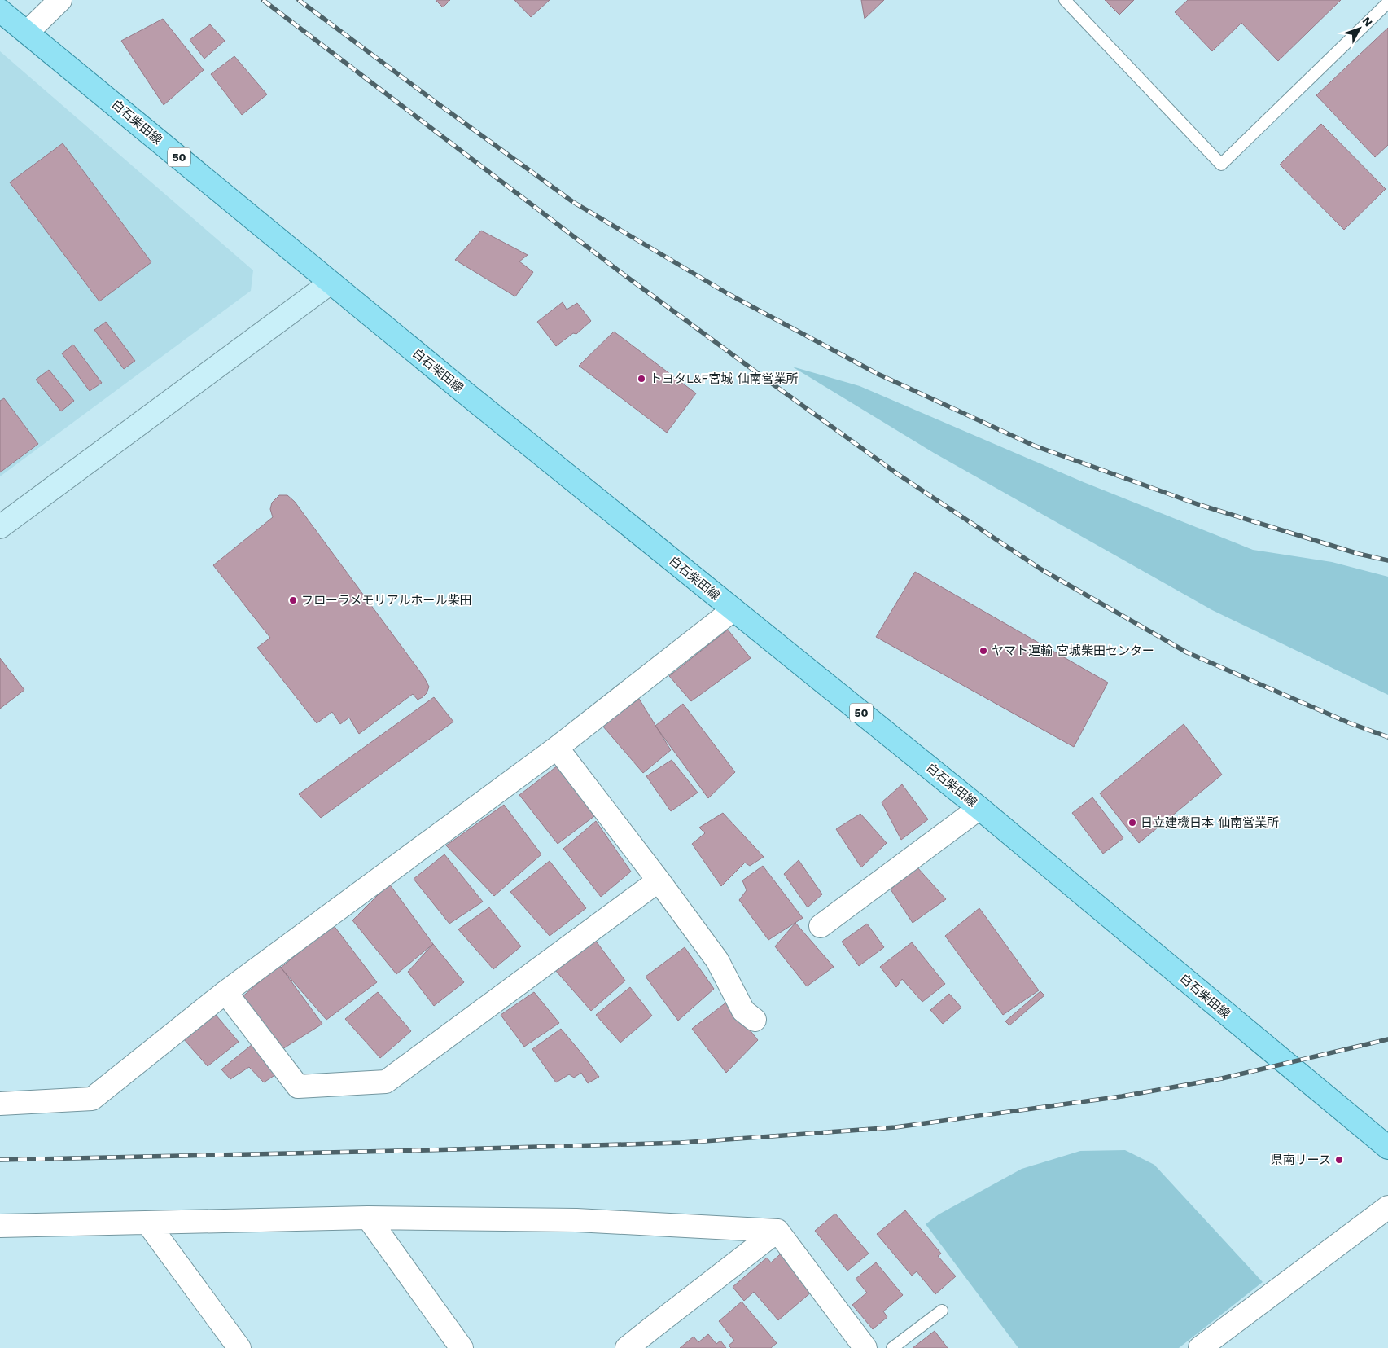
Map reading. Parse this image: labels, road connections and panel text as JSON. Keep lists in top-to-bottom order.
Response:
{
  "streets": {
    "main road": ["白石柴田線", "50"]
  },
  "places": [
    "トヨタL&F宮城 仙南営業所",
    "フローラメモリアルホール柴田",
    "ヤマト運輸 宮城柴田センター",
    "日立建機日本 仙南営業所",
    "県南リース"
  ],
  "north": "top right"
}
